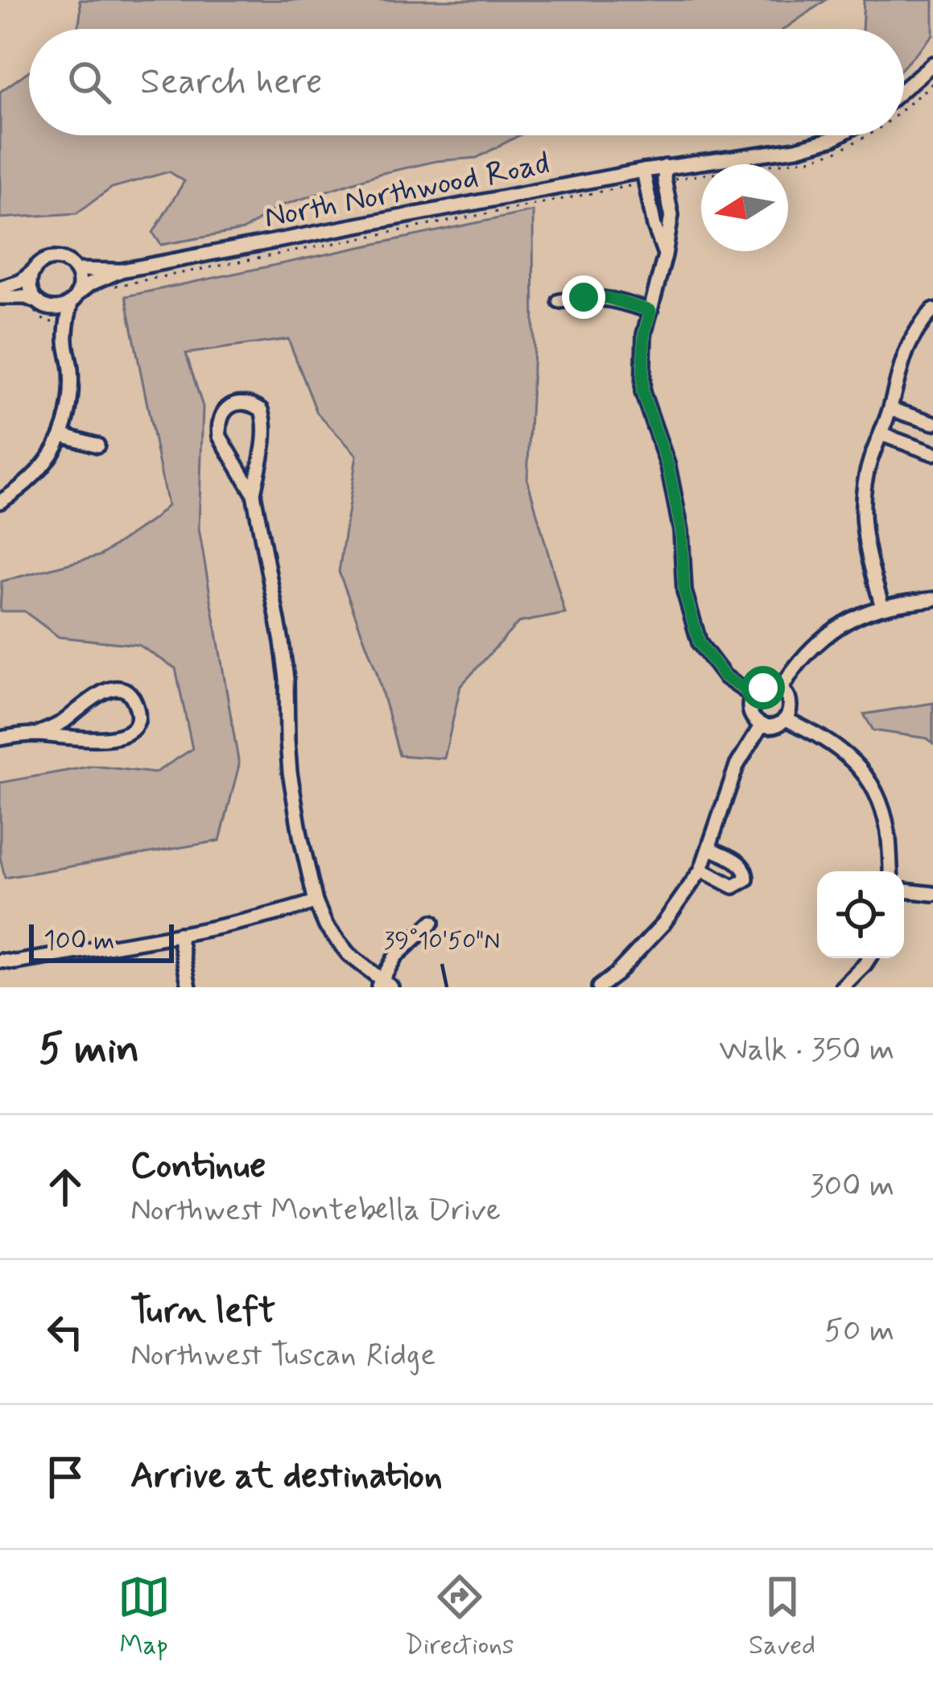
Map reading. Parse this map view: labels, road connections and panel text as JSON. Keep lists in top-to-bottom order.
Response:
{
  "streets": {
    "street": ["North Northwood Road"]
  },
  "scale_bar": "100 m",
  "north": "left",
  "page": {
    "search": "Search here",
    "scale": "100 m",
    "heading": ["5 min", "Walk · 350 m"],
    "list": [
      ["Continue", "Northwest Montebella Drive", "300 m"],
      ["Turn left", "Northwest Tuscan Ridge", "50 m"],
      "Arrive at destination"
    ],
    "nav": ["Map", "Directions", "Saved"]
  },
  "coordinates": ["39°10'50\"N"]
}
